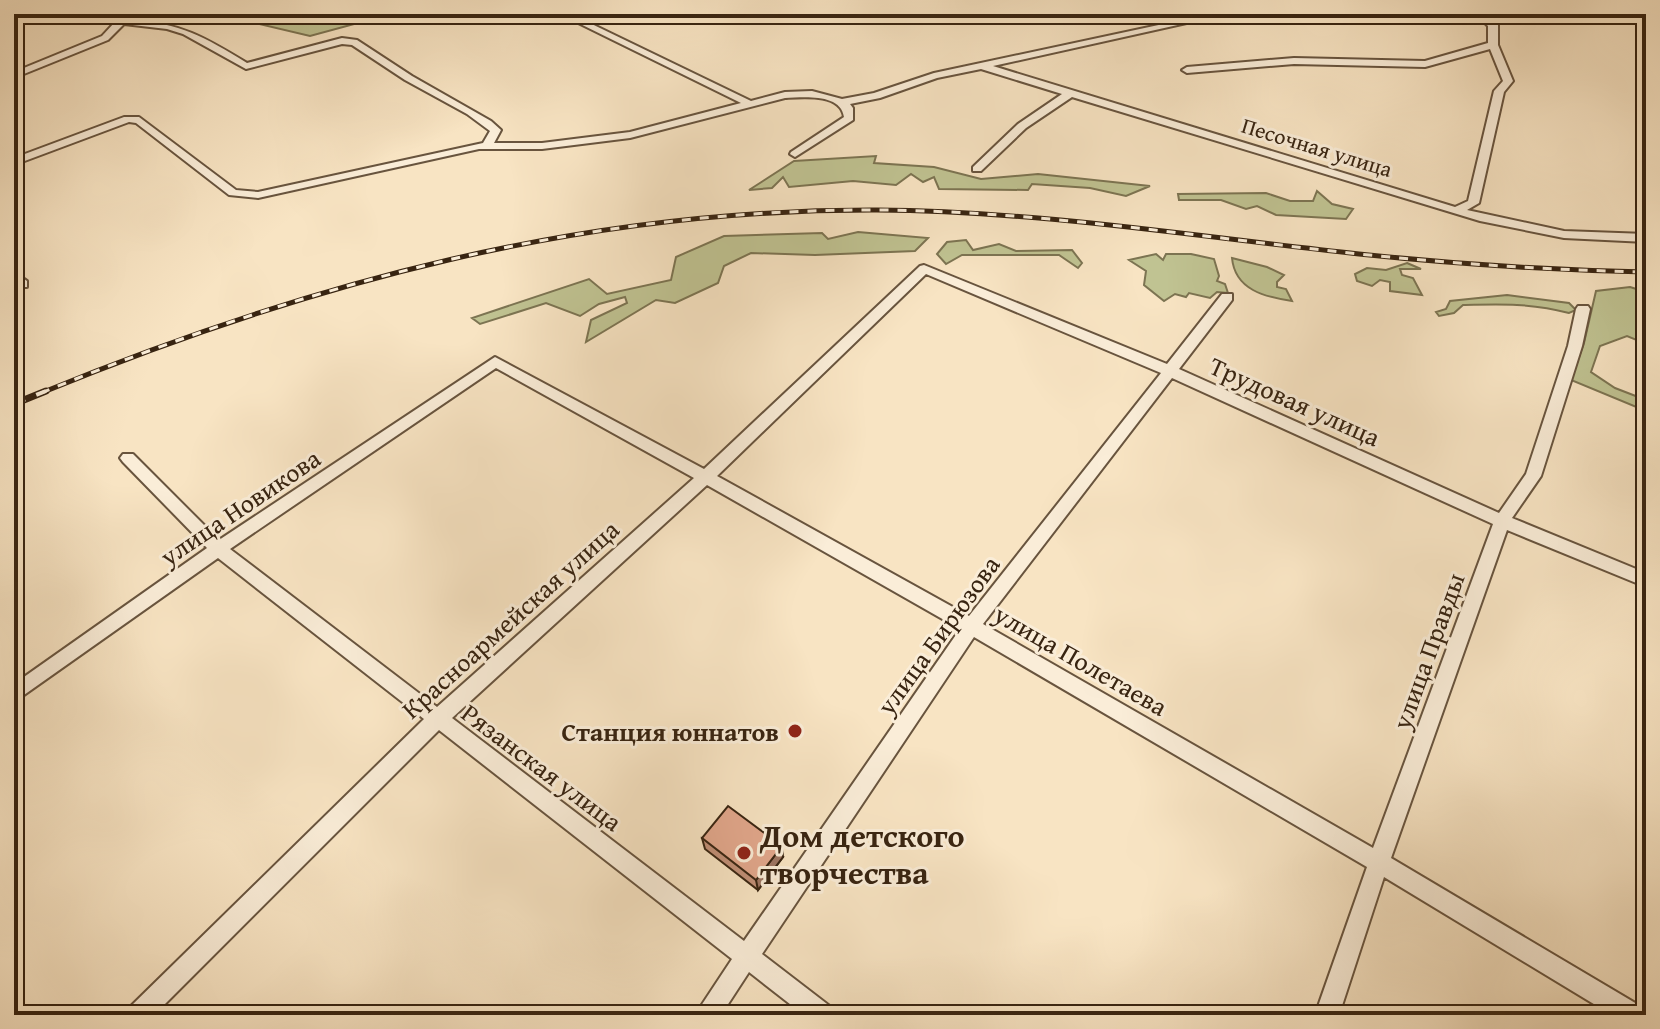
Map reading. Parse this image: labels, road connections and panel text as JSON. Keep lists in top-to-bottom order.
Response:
{
  "streets": {
    "street": [
      "Песочная улица",
      "Трудовая улица",
      "улица Новикова",
      "Красноармейская улица",
      "улица Бирюзова",
      "улица Правды",
      "улица Полетаева",
      "Рязанская улица"
    ]
  },
  "crossings": [
    ["Трудовая улица", "Красноармейская улица"],
    ["Трудовая улица", "улица Бирюзова"],
    ["Трудовая улица", "улица Правды"],
    ["улица Новикова", "улица Полетаева"],
    ["улица Новикова", "Рязанская улица"],
    ["Красноармейская улица", "улица Полетаева"],
    ["Красноармейская улица", "Рязанская улица"],
    ["улица Бирюзова", "улица Полетаева"],
    ["улица Бирюзова", "Рязанская улица"],
    ["улица Правды", "улица Полетаева"]
  ],
  "places": ["Станция юннатов", "Дом детского творчества"]
}
